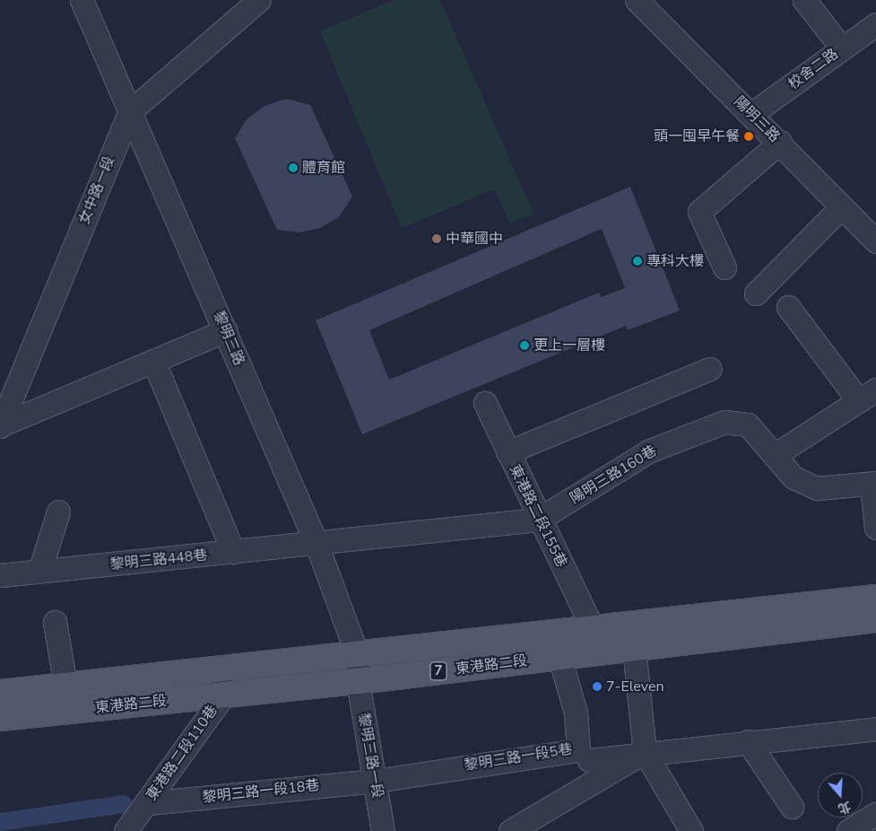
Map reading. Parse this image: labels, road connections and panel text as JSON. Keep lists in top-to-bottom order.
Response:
{
  "streets": {
    "main road": ["東港路二段", "7"],
    "street": [
      "校舍二路",
      "陽明三路",
      "女中路一段",
      "黎明三路",
      "陽明三路160巷",
      "東港路二段155巷",
      "黎明三路448巷",
      "東港路二段110巷",
      "黎明三路一段",
      "黎明三路一段5巷",
      "黎明三路一段18巷"
    ]
  },
  "crossings": [
    ["校舍二路", "陽明三路"],
    ["女中路一段", "黎明三路"],
    ["黎明三路", "黎明三路448巷"],
    ["黎明三路", "東港路二段"],
    ["黎明三路", "黎明三路一段"],
    ["陽明三路160巷", "東港路二段155巷"],
    ["陽明三路160巷", "黎明三路448巷"],
    ["東港路二段155巷", "黎明三路448巷"],
    ["東港路二段155巷", "東港路二段"],
    ["東港路二段", "東港路二段110巷"],
    ["東港路二段", "黎明三路一段"],
    ["東港路二段", "黎明三路一段5巷"],
    ["東港路二段110巷", "黎明三路一段18巷"],
    ["黎明三路一段", "黎明三路一段5巷"],
    ["黎明三路一段", "黎明三路一段18巷"],
    ["黎明三路一段5巷", "黎明三路一段18巷"]
  ],
  "places": [
    "頭一囤早午餐",
    "體育館",
    "中華國中",
    "專科大樓",
    "更上一層樓",
    "7-Eleven"
  ],
  "north": "bottom"
}
